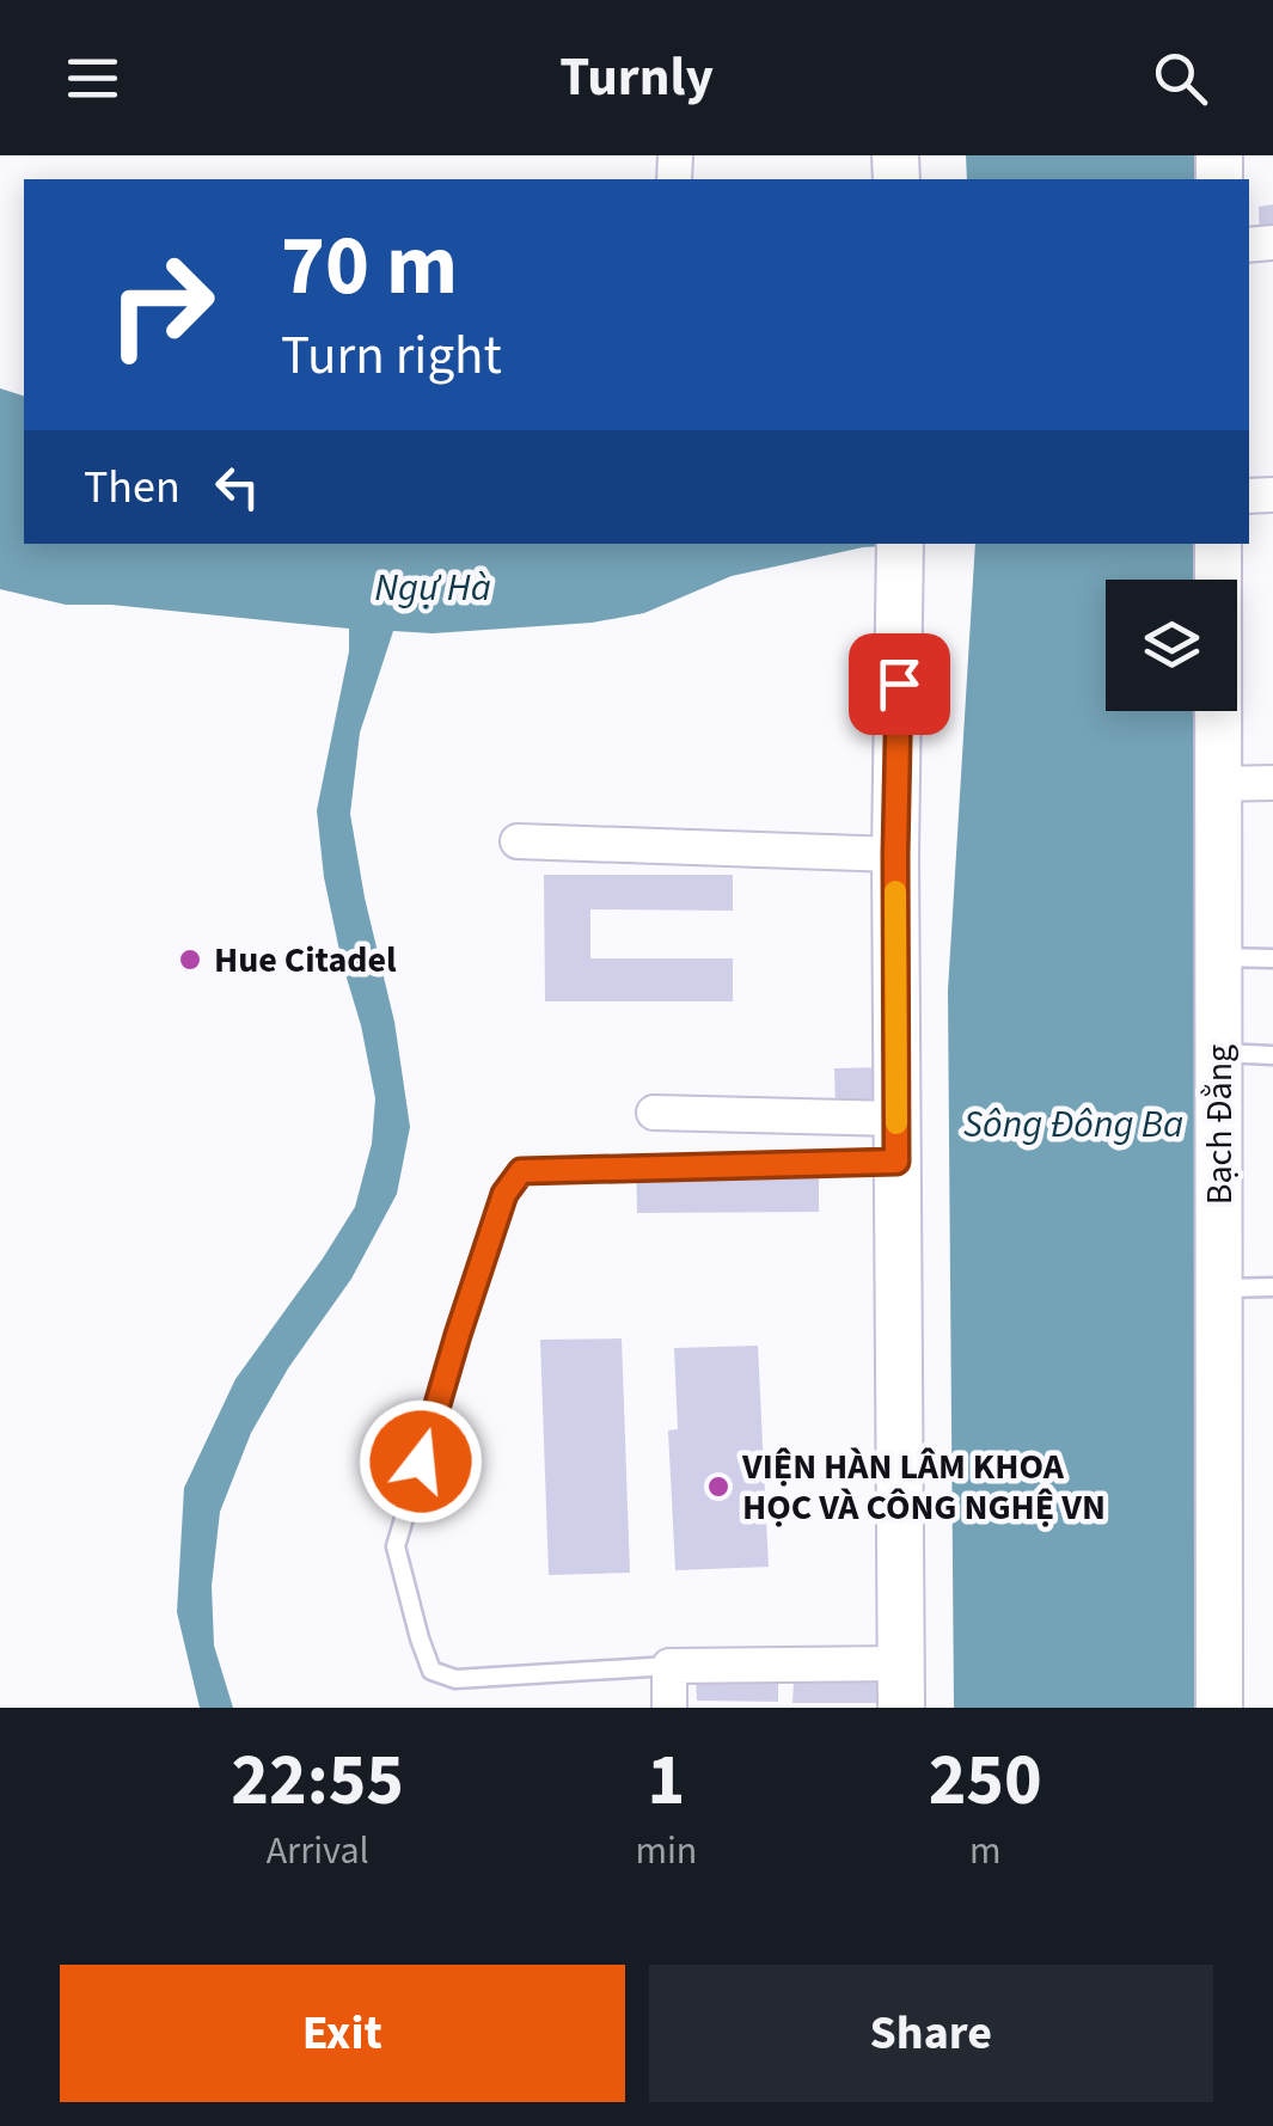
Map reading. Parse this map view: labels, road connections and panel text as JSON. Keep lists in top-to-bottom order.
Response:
{
  "streets": {
    "street": ["Bạch Đằng"]
  },
  "water": ["Ngự Hà", "Sông Đông Ba"],
  "places": ["Hue Citadel", "VIỆN HÀN LÂM KHOA HỌC VÀ CÔNG NGHỆ VN"],
  "page": {
    "header": "Turnly",
    "turn": ["70 m", "Turn right"],
    "then": "Then",
    "eta": [
      "22:55",
      "Arrival",
      "1",
      "min",
      "250",
      "m"
    ],
    "buttons": ["Exit", "Share"]
  }
}
